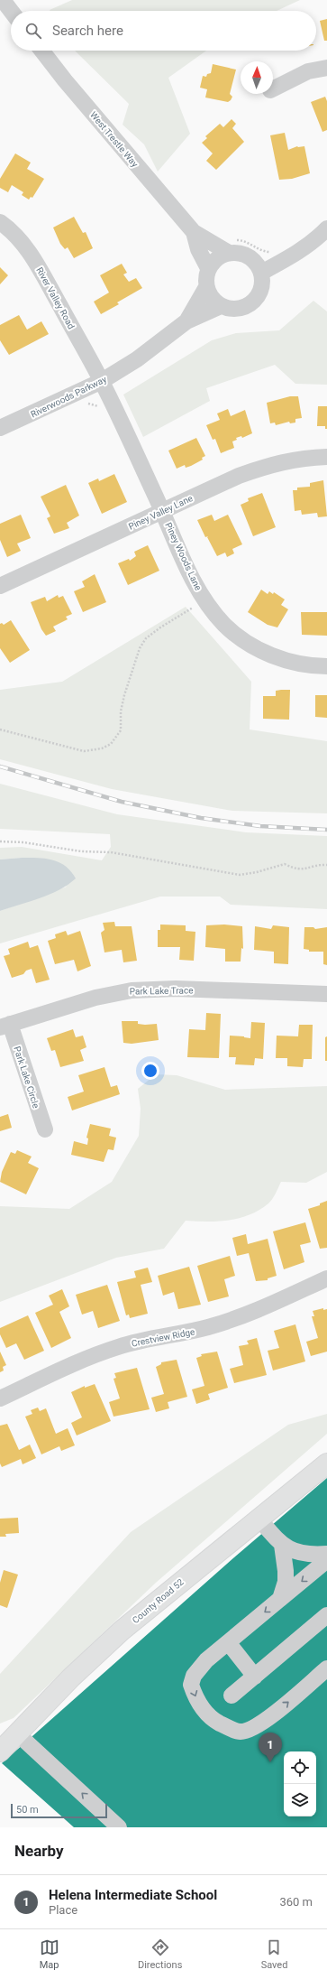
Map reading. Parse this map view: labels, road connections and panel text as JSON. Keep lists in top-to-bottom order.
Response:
{
  "streets": {
    "main road": ["County Road 52"],
    "street": [
      "West Trestle Way",
      "River Valley Road",
      "Riverwoods Parkway",
      "Piney Valley Lane",
      "Piney Woods Lane",
      "Park Lake Trace",
      "Park Lake Circle",
      "Crestview Ridge"
    ]
  },
  "crossings": [
    ["West Trestle Way", "Riverwoods Parkway"],
    ["River Valley Road", "Riverwoods Parkway"],
    ["River Valley Road", "Piney Woods Lane"],
    ["Riverwoods Parkway", "Piney Woods Lane"],
    ["Piney Valley Lane", "Piney Woods Lane"],
    ["Park Lake Trace", "Park Lake Circle"]
  ],
  "scale_bar": "50 m",
  "north": "top",
  "page": {
    "search": "Search here",
    "pins": "1",
    "scale": "50 m",
    "heading": "Nearby",
    "list": [
      {
        "mark": "1",
        "name": "Helena Intermediate School",
        "note": "Place",
        "value": "360 m"
      }
    ],
    "nav": ["Map", "Directions", "Saved"]
  }
}
